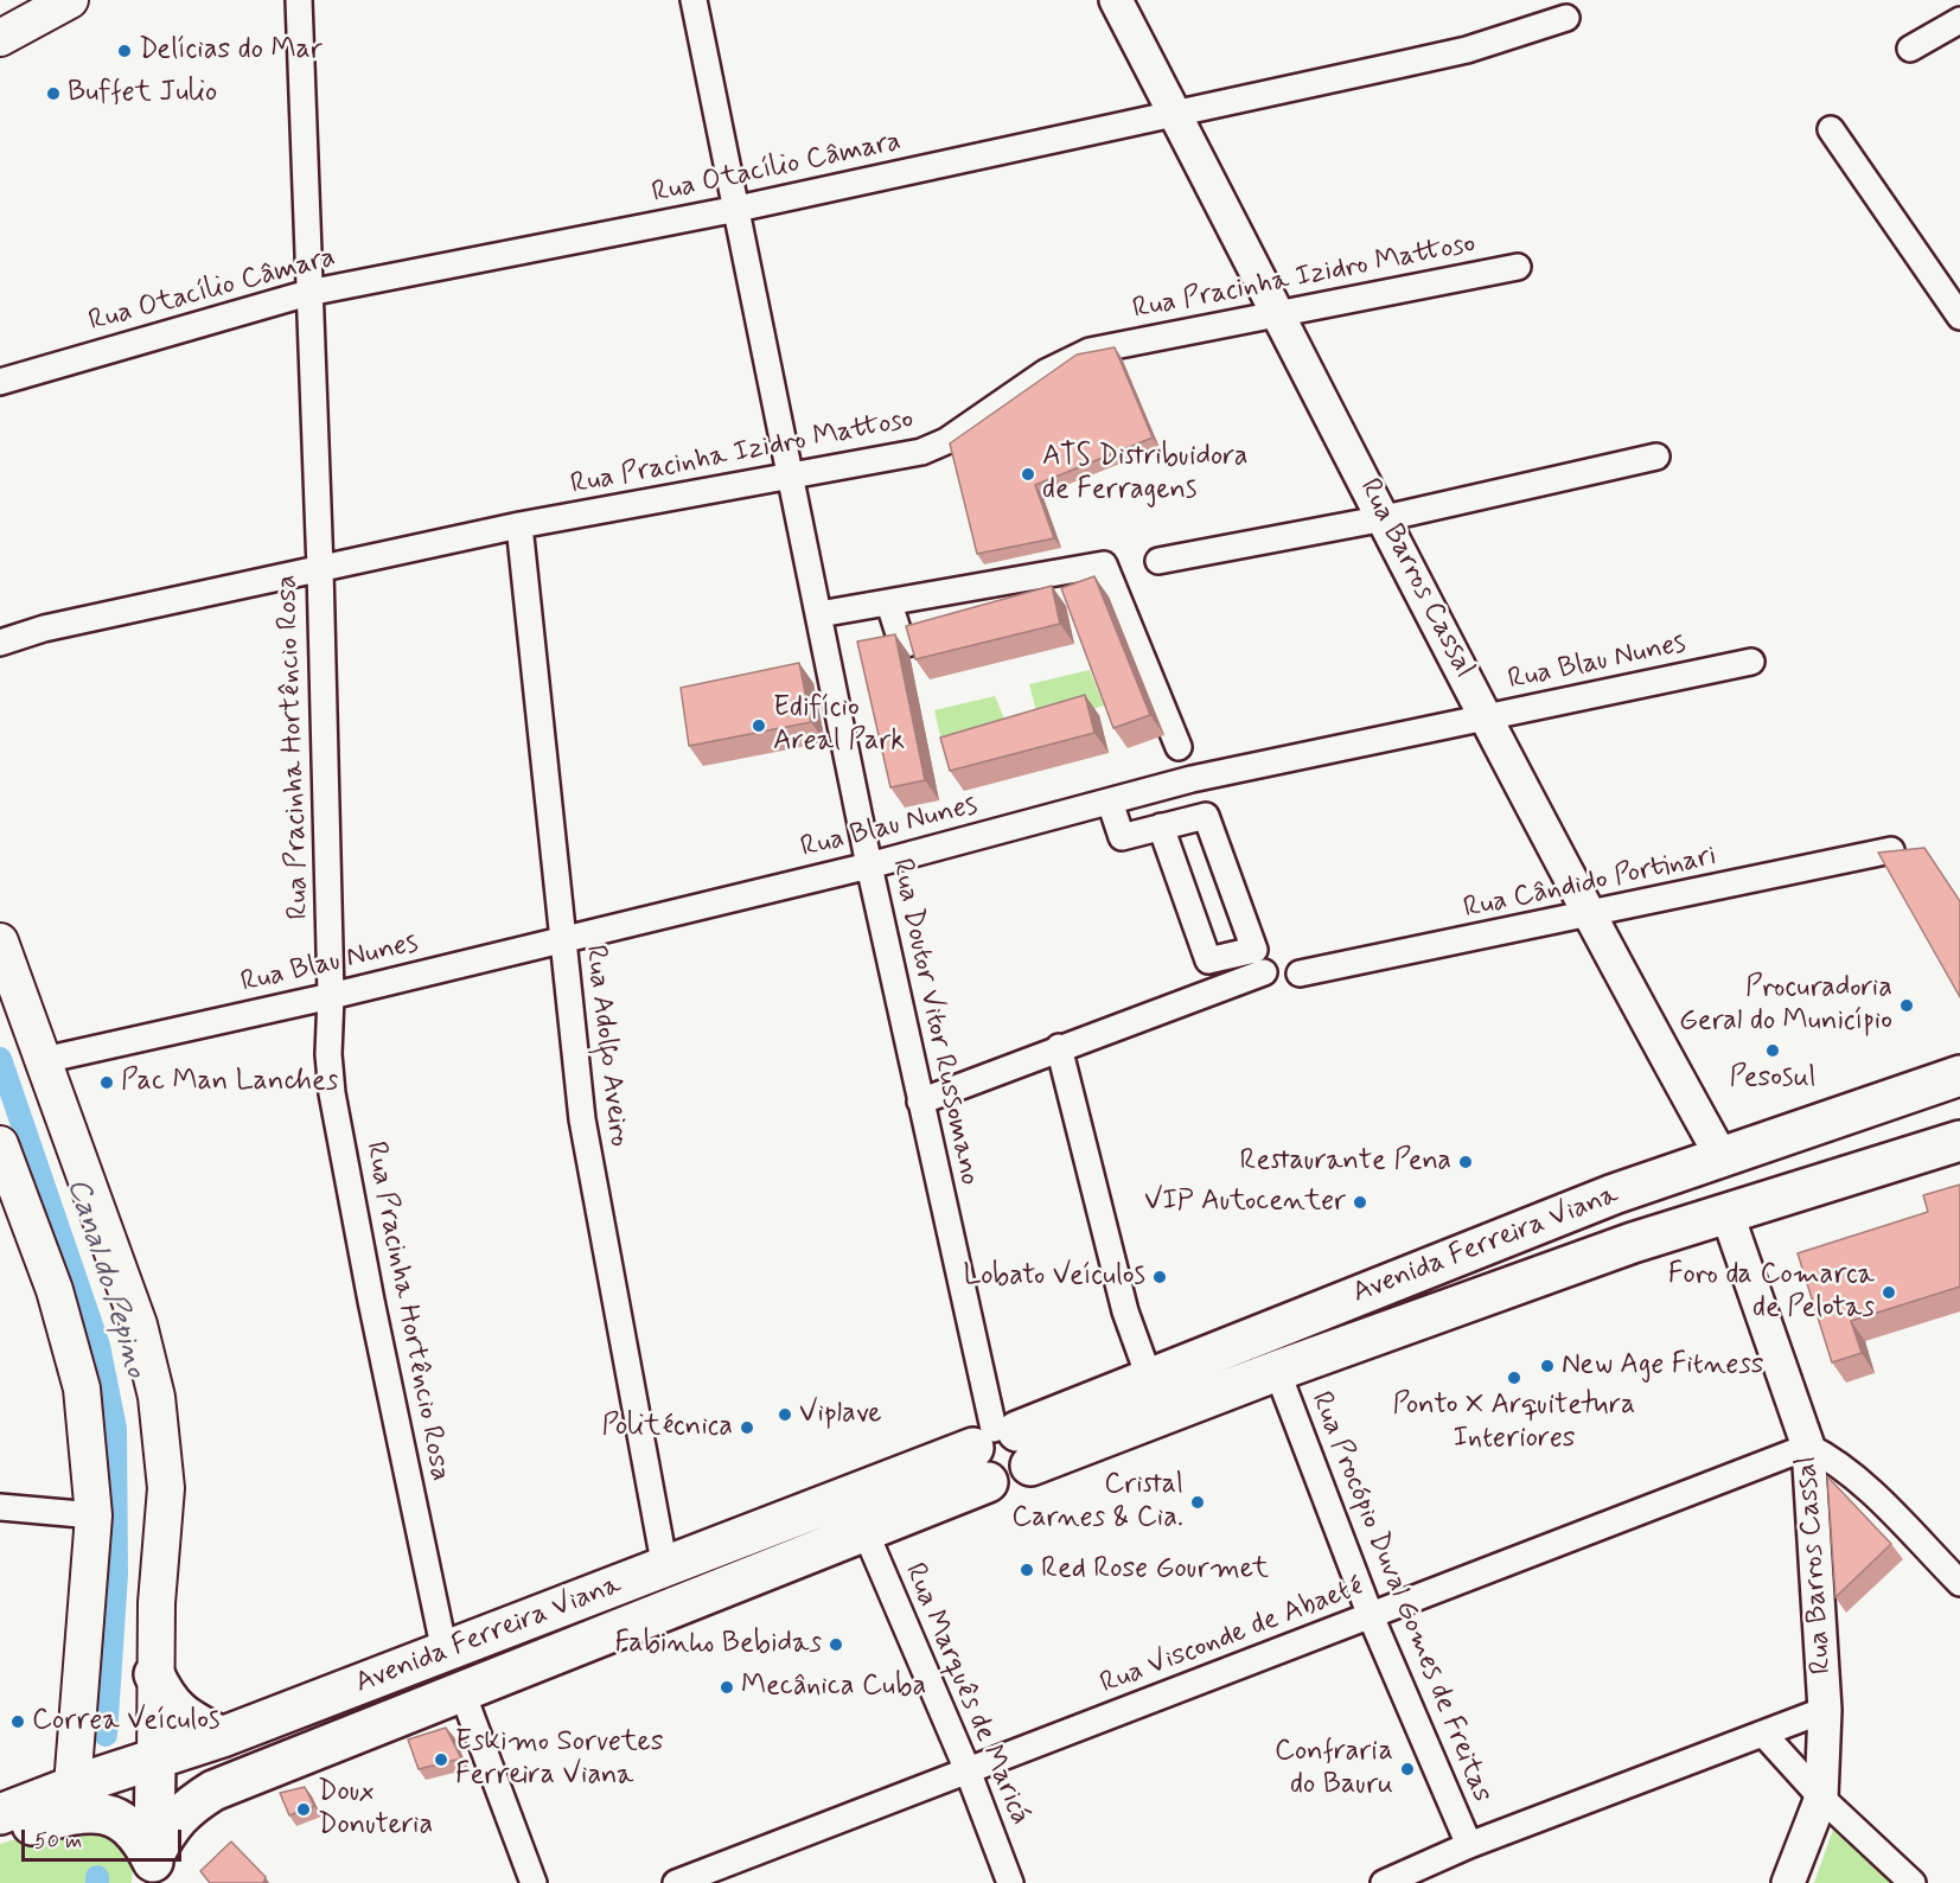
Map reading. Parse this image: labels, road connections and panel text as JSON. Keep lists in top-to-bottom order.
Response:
{
  "streets": {
    "main road": ["Avenida Ferreira Viana"],
    "street": [
      "Rua Otacílio Câmara",
      "Rua Pracinha Izidro Mattoso",
      "Rua Barros Cassal",
      "Rua Blau Nunes",
      "Rua Pracinha Hortêncio Rosa",
      "Rua Cândido Portinari",
      "Rua Doutor Vitor Russomano",
      "Rua Adolfo Aveiro",
      "Rua Procópio Duval Gomes de Freitas",
      "Rua Visconde de Abaeté",
      "Rua Marquês de Maricá"
    ]
  },
  "crossings": [
    ["Rua Otacílio Câmara", "Rua Barros Cassal"],
    ["Rua Otacílio Câmara", "Rua Pracinha Hortêncio Rosa"],
    ["Rua Otacílio Câmara", "Rua Doutor Vitor Russomano"],
    ["Rua Pracinha Izidro Mattoso", "Rua Barros Cassal"],
    ["Rua Pracinha Izidro Mattoso", "Rua Pracinha Hortêncio Rosa"],
    ["Rua Pracinha Izidro Mattoso", "Rua Doutor Vitor Russomano"],
    ["Rua Pracinha Izidro Mattoso", "Rua Adolfo Aveiro"],
    ["Rua Barros Cassal", "Rua Blau Nunes"],
    ["Rua Barros Cassal", "Rua Cândido Portinari"],
    ["Rua Barros Cassal", "Avenida Ferreira Viana"],
    ["Rua Barros Cassal", "Rua Visconde de Abaeté"],
    ["Rua Blau Nunes", "Rua Pracinha Hortêncio Rosa"],
    ["Rua Blau Nunes", "Rua Doutor Vitor Russomano"],
    ["Rua Blau Nunes", "Rua Adolfo Aveiro"],
    ["Rua Pracinha Hortêncio Rosa", "Avenida Ferreira Viana"],
    ["Rua Doutor Vitor Russomano", "Avenida Ferreira Viana"],
    ["Rua Adolfo Aveiro", "Avenida Ferreira Viana"],
    ["Avenida Ferreira Viana", "Rua Procópio Duval Gomes de Freitas"],
    ["Avenida Ferreira Viana", "Rua Marquês de Maricá"],
    ["Rua Procópio Duval Gomes de Freitas", "Rua Visconde de Abaeté"],
    ["Rua Visconde de Abaeté", "Rua Marquês de Maricá"]
  ],
  "water": ["Canal do Pepino"],
  "places": [
    "Delícias do Mar",
    "Buffet Julio",
    "ATS Distribuidora de Ferragens",
    "Edifício Areal Park",
    "Procuradoria Geral do Município",
    "Pesosul",
    "Pac Man Lanches",
    "Restaurante Pena",
    "VIP Autocenter",
    "Lobato Veículos",
    "Foro da Comarca de Pelotas",
    "New Age Fitness",
    "Ponto X Arquitetura Interiores",
    "Viplave",
    "Politécnica",
    "Cristal Carnes & Cia.",
    "Red Rose Gourmet",
    "Fabinho Bebidas",
    "Mecânica Cuba",
    "Correa Veículos",
    "Eskimo Sorvetes Ferreira Viana",
    "Confraria do Bauru",
    "Doux Donuteria"
  ],
  "scale_bar": "50 m"
}
